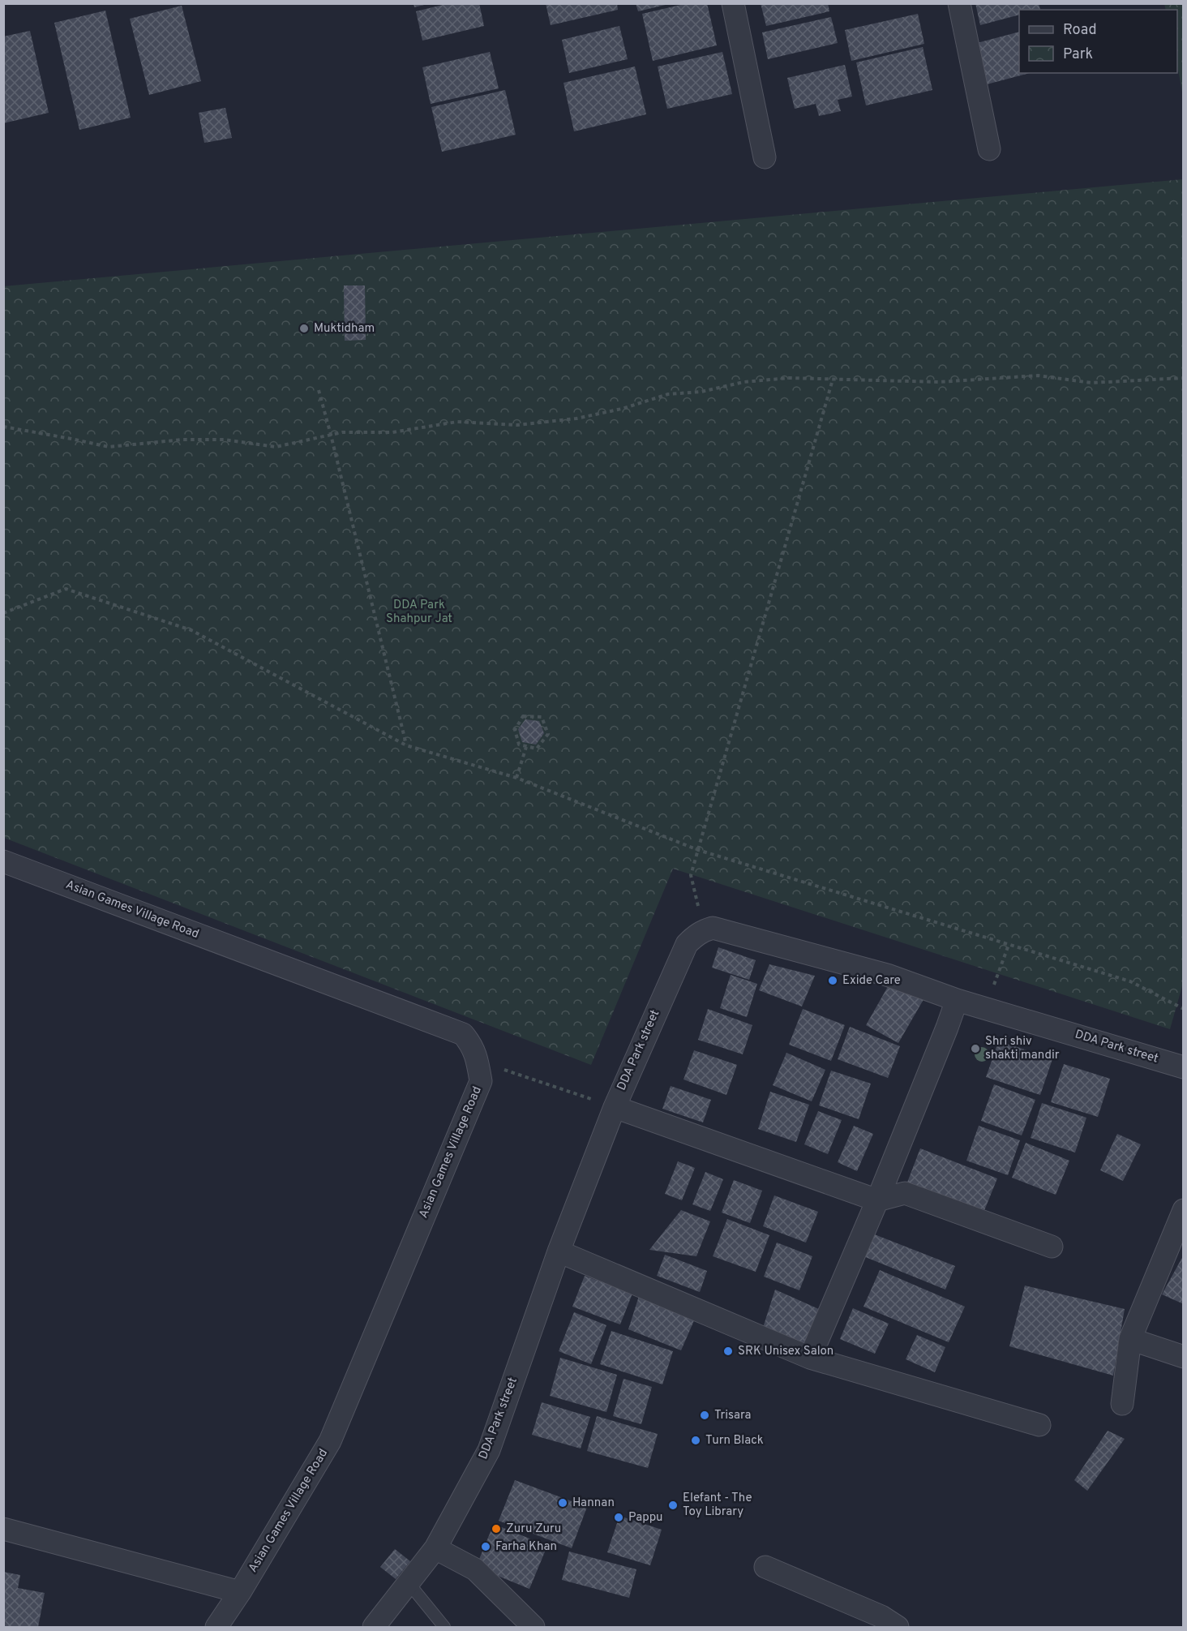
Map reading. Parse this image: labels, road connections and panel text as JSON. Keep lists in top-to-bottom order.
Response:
{
  "streets": {
    "street": ["Asian Games Village Road", "DDA Park street"]
  },
  "parks": ["DDA Park Shahpur Jat"],
  "places": [
    "Muktidham",
    "Exide Care",
    "Shri shiv shakti mandir",
    "SRK Unisex Salon",
    "Trisara",
    "Turn Black",
    "Hannan",
    "Elefant - The Toy Library",
    "Pappu",
    "Zuru Zuru",
    "Farha Khan"
  ],
  "legend": ["Road", "Park"]
}
